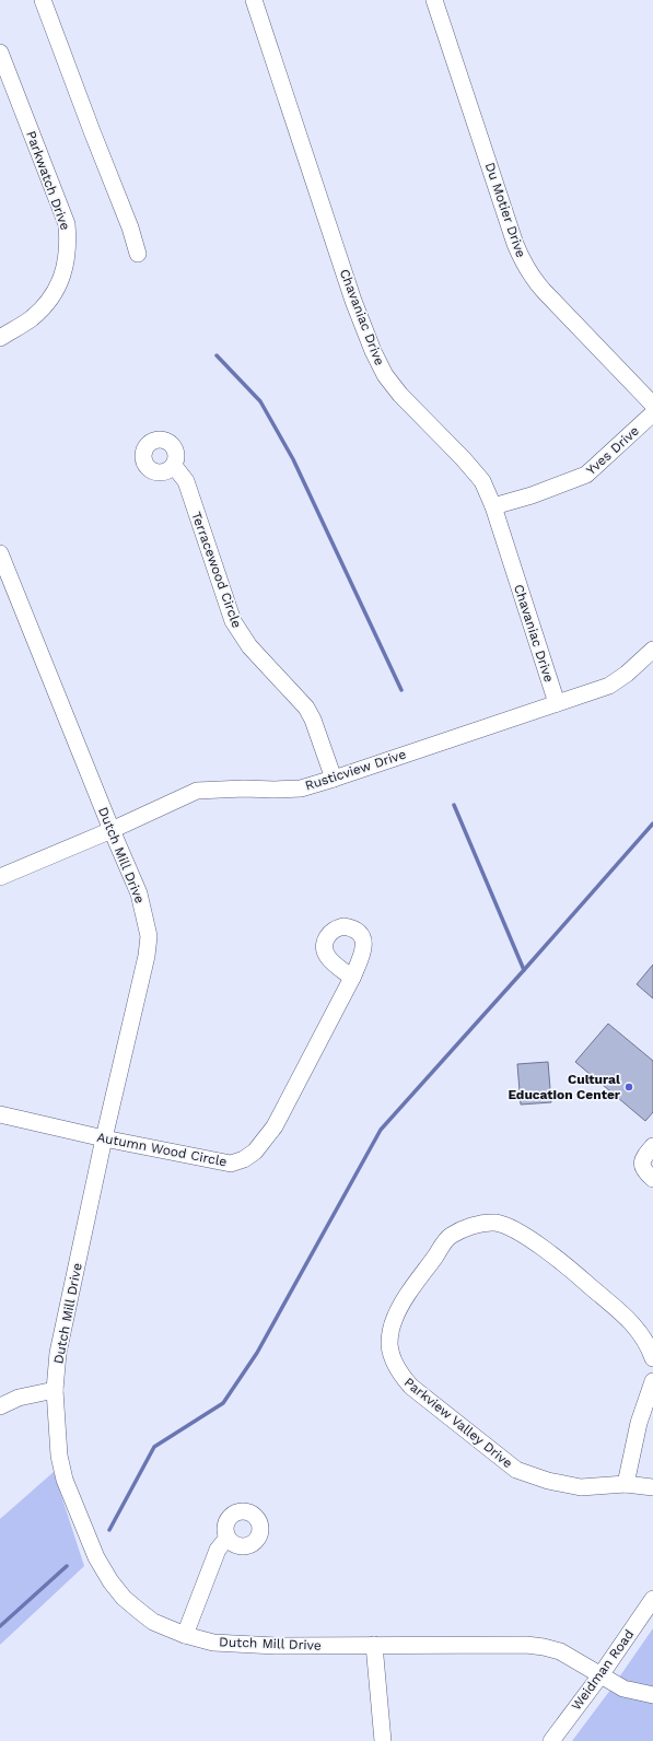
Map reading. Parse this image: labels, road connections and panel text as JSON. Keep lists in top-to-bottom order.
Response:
{
  "streets": {
    "street": [
      "Parkwatch Drive",
      "Du Motier Drive",
      "Chavaniac Drive",
      "Yves Drive",
      "Terracewood Circle",
      "Rusticview Drive",
      "Dutch Mill Drive",
      "Autumn Wood Circle",
      "Parkview Valley Drive",
      "Weidman Road"
    ]
  },
  "crossings": [
    ["Chavaniac Drive", "Yves Drive"],
    ["Chavaniac Drive", "Rusticview Drive"],
    ["Terracewood Circle", "Rusticview Drive"],
    ["Rusticview Drive", "Dutch Mill Drive"],
    ["Dutch Mill Drive", "Autumn Wood Circle"],
    ["Dutch Mill Drive", "Weidman Road"]
  ],
  "places": ["Cultural Education Center"]
}
